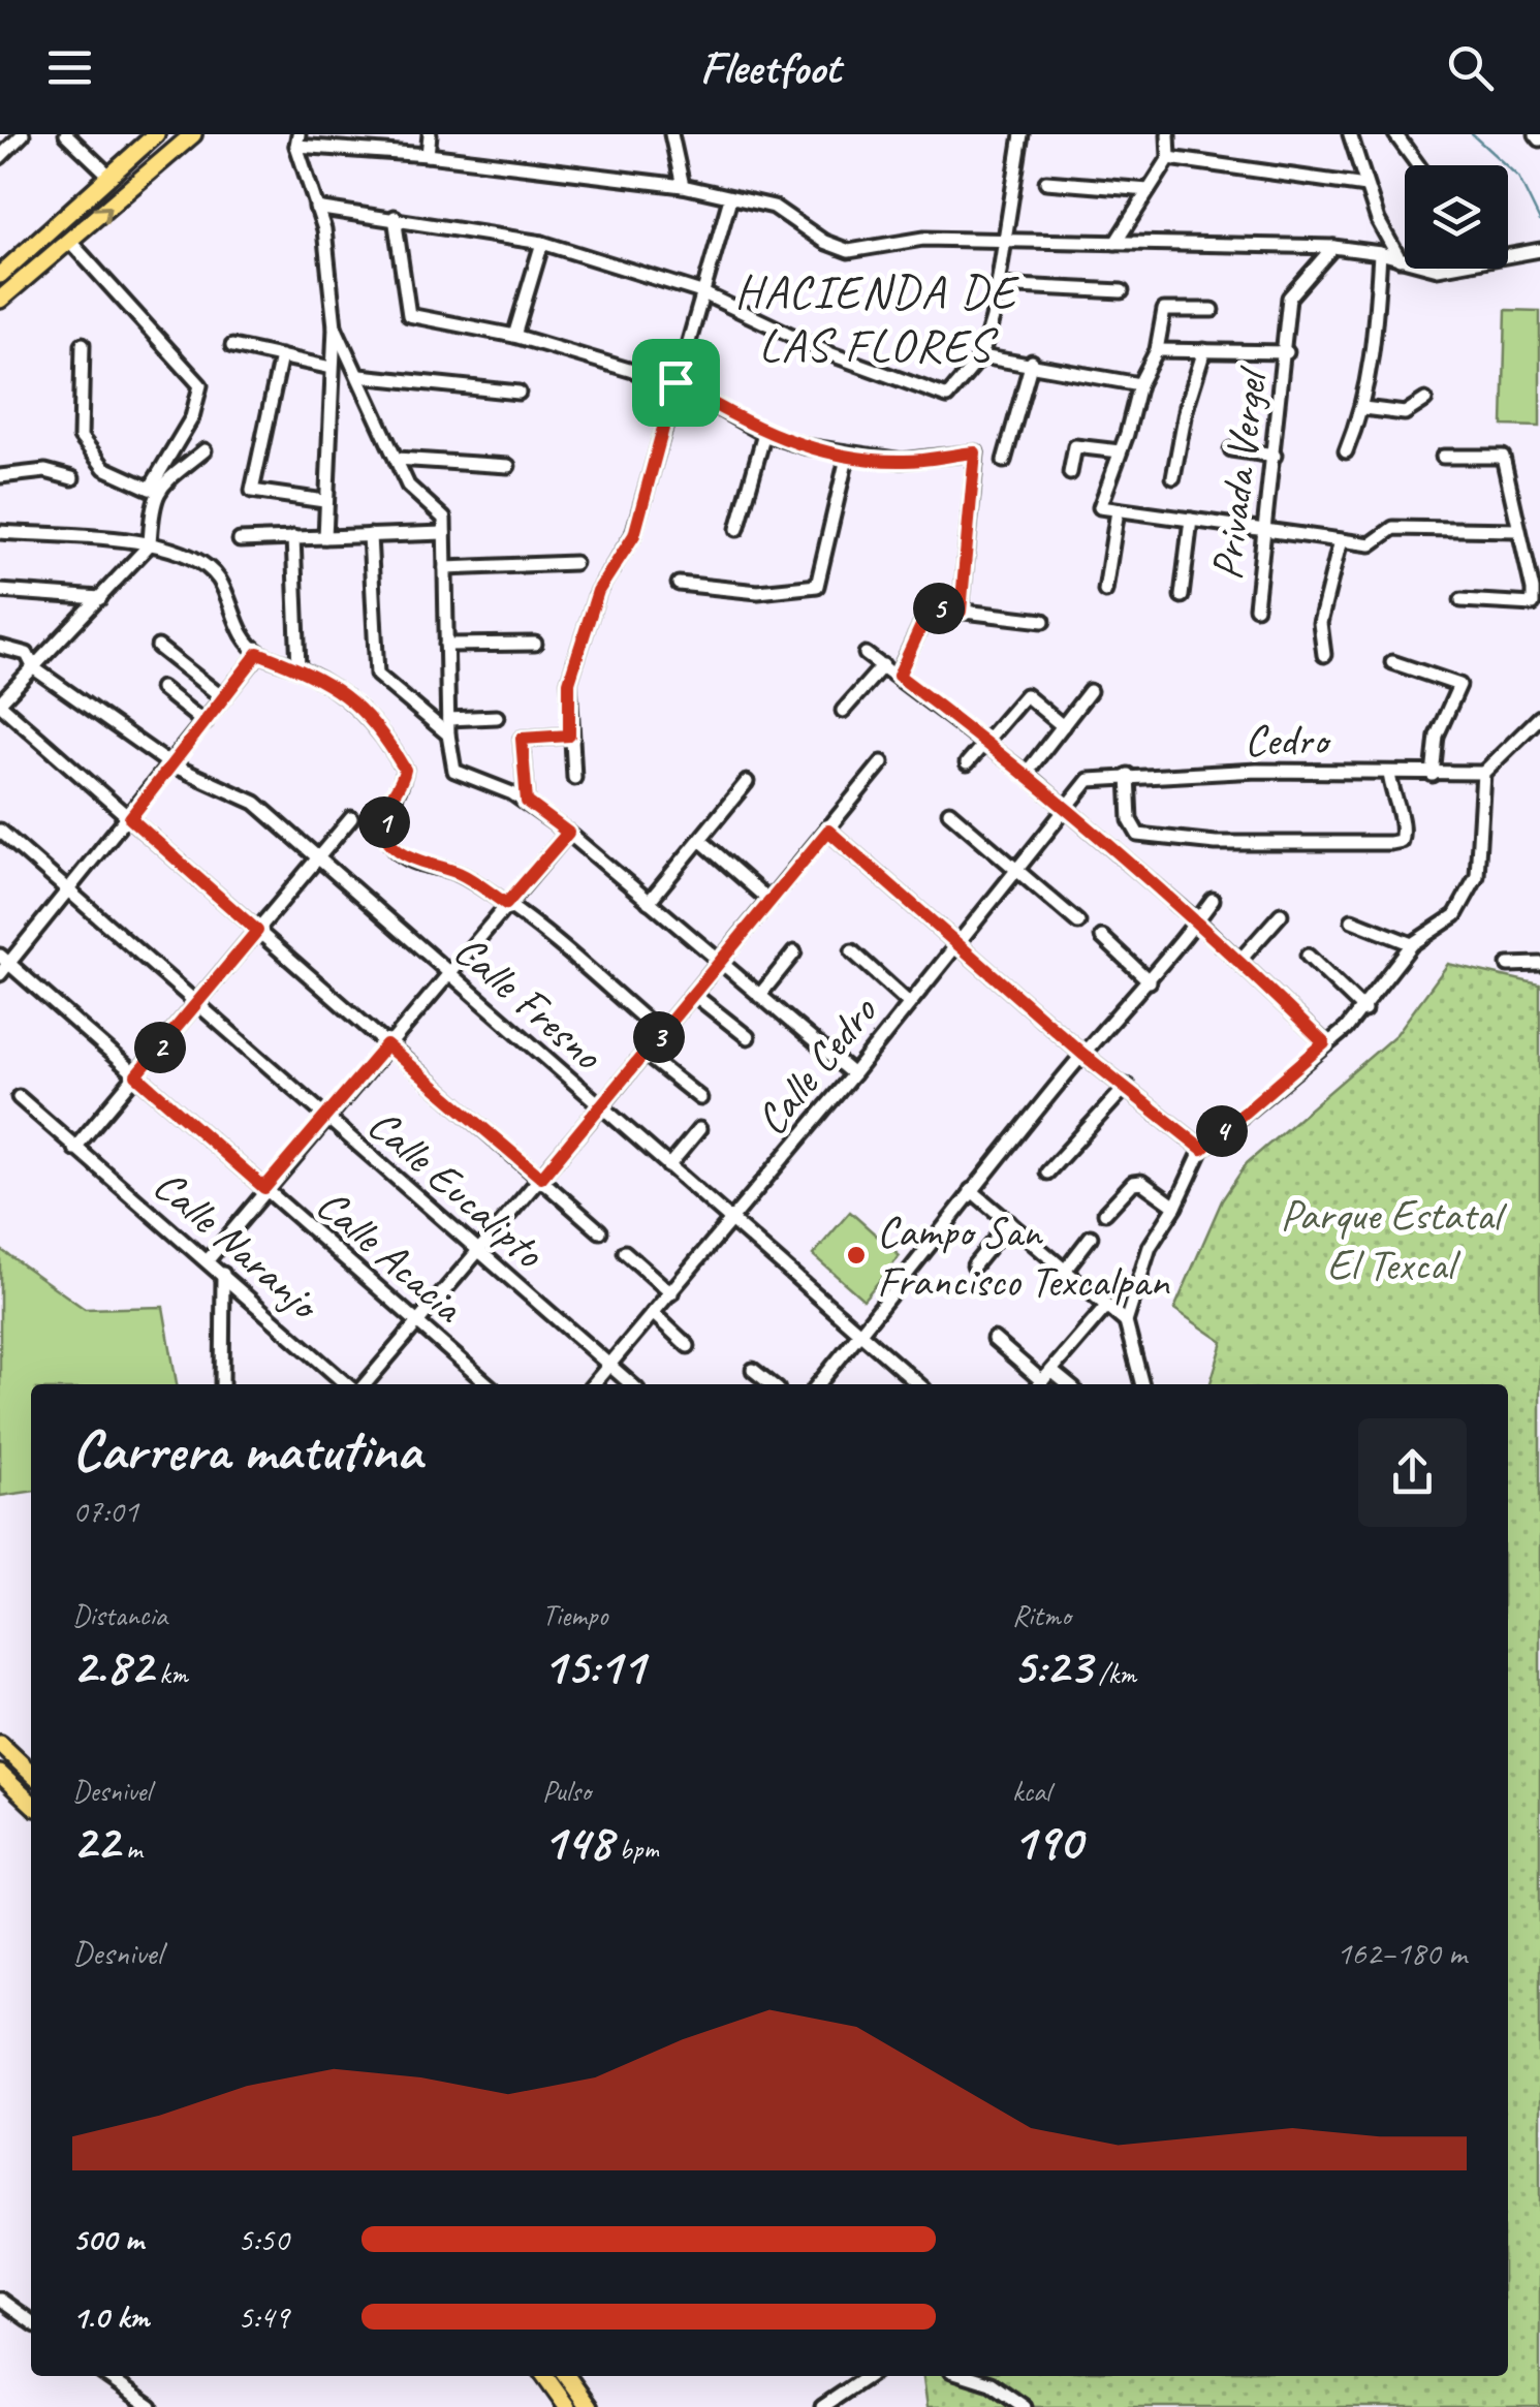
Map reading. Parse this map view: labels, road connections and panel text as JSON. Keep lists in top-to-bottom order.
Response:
{
  "streets": {
    "street": [
      "Privada Vergel",
      "Cedro",
      "Calle Fresno",
      "Calle Cedro",
      "Calle Eucalipto",
      "Calle Naranjo",
      "Calle Acacia"
    ]
  },
  "crossings": [
    ["Cedro", "Calle Cedro"],
    ["Calle Fresno", "Calle Cedro"],
    ["Calle Cedro", "Calle Eucalipto"]
  ],
  "districts": ["HACIENDA DE LAS FLORES"],
  "parks": ["Parque Estatal El Texcal"],
  "places": ["Campo San Francisco Texcalpan"],
  "page": {
    "header": "Fleetfoot",
    "pins": [
      "5",
      "1",
      "3",
      "2",
      "4"
    ],
    "heading": ["Carrera matutina", "07:01"],
    "stats": [
      ["Distancia", "2.82 km"],
      ["Tiempo", "15:11"],
      ["Ritmo", "5:23 /km"],
      ["Desnivel", "22 m"],
      ["Pulso", "148 bpm"],
      ["kcal", "190"]
    ],
    "chart": ["Desnivel", "162–180 m"],
    "list": [
      {
        "name": "500 m",
        "note": "5:50"
      },
      {
        "name": "1.0 km",
        "note": "5:49"
      }
    ]
  }
}
